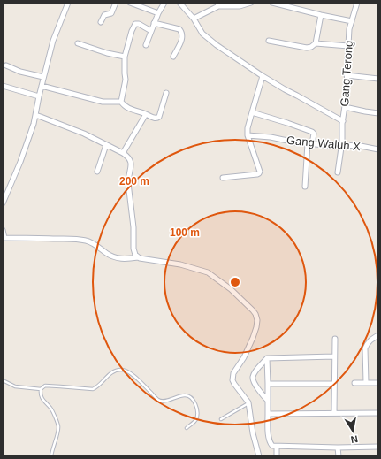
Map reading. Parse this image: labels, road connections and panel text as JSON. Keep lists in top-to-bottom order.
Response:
{
  "streets": {
    "street": ["Gang Terong", "Gang Waluh X"]
  },
  "crossings": [
    ["Gang Terong", "Gang Waluh X"]
  ],
  "north": "bottom",
  "rings": ["200 m", "100 m"]
}
